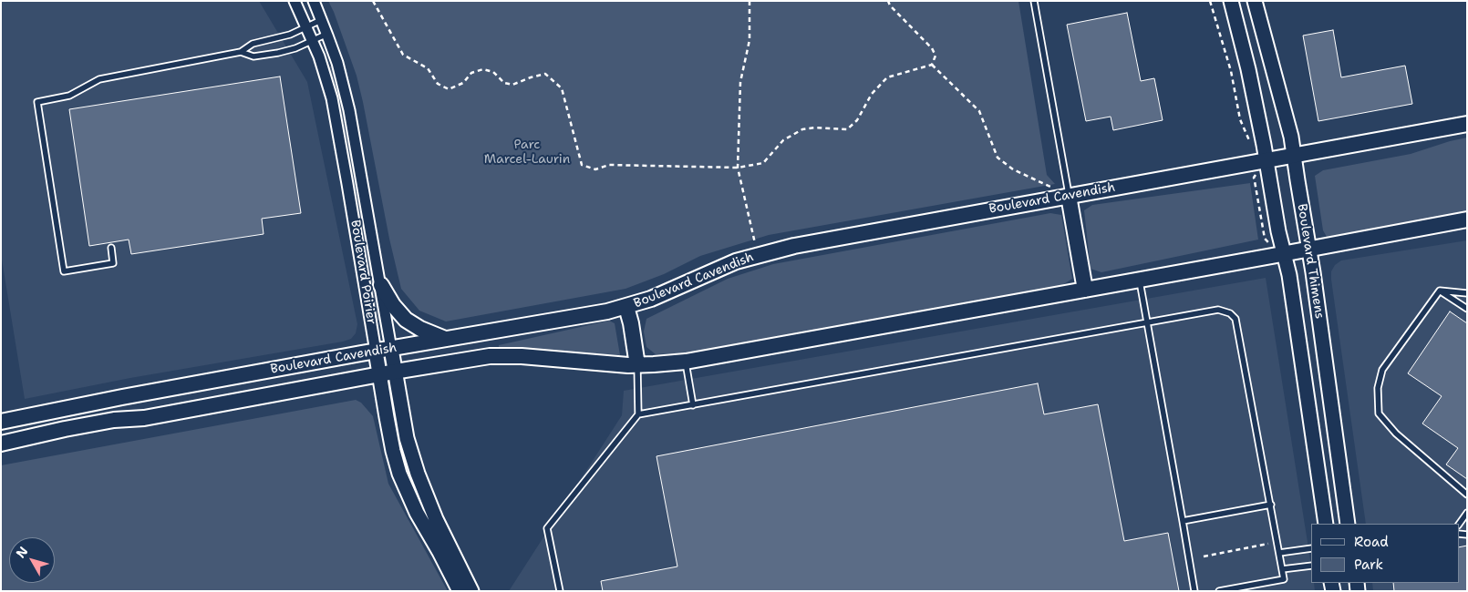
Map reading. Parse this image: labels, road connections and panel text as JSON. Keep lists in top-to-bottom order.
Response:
{
  "streets": {
    "main road": ["Boulevard Cavendish"],
    "street": ["Boulevard Thimens", "Boulevard Poirier"]
  },
  "crossings": [
    ["Boulevard Cavendish", "Boulevard Thimens"],
    ["Boulevard Cavendish", "Boulevard Poirier"]
  ],
  "parks": ["Parc Marcel-Laurin"],
  "legend": ["Road", "Park"],
  "north": "top left"
}
